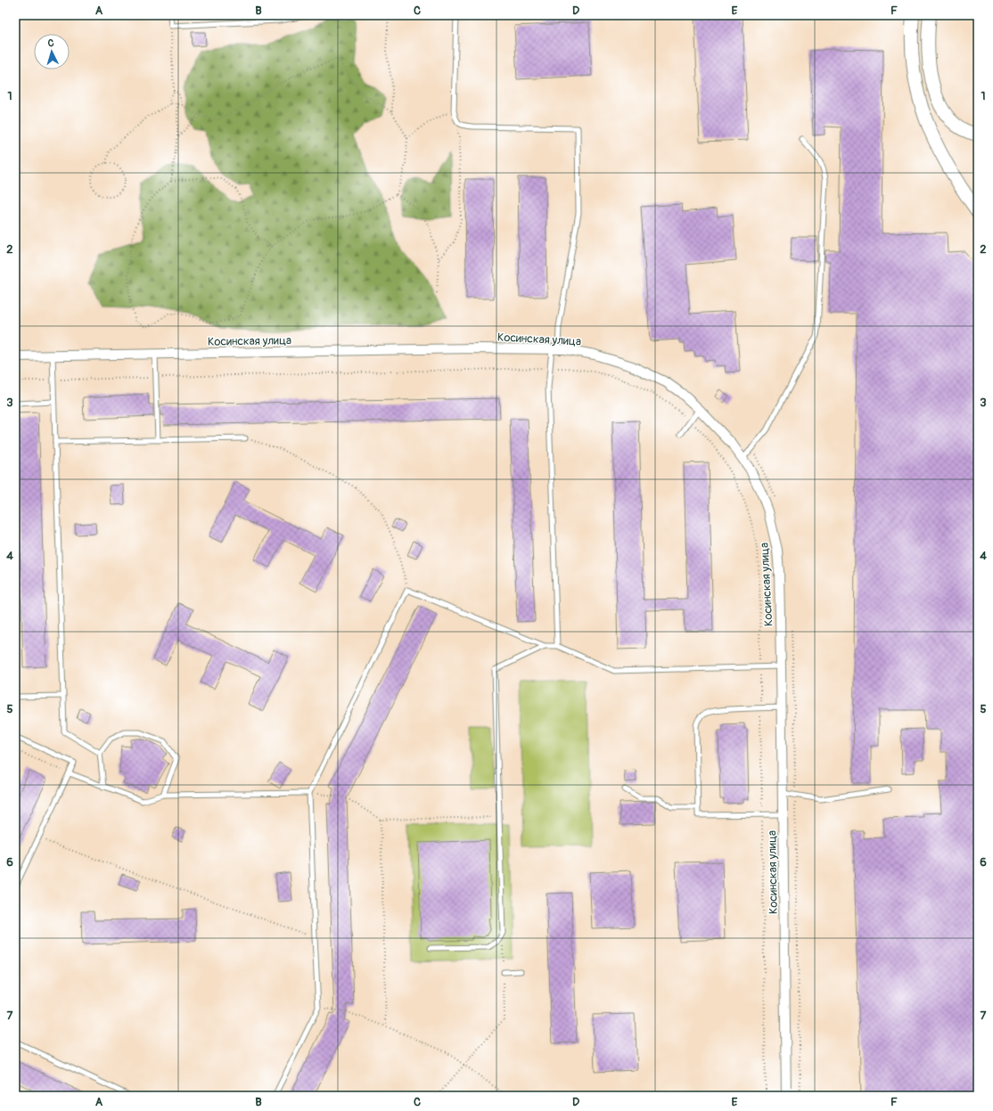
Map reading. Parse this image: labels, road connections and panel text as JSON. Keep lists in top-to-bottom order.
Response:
{
  "streets": {
    "street": ["Косинская улица"]
  },
  "north": "top",
  "grid": {
    "columns": [
      "A",
      "B",
      "C",
      "D",
      "E",
      "F"
    ],
    "rows": [
      "1",
      "2",
      "3",
      "4",
      "5",
      "6",
      "7"
    ]
  }
}
